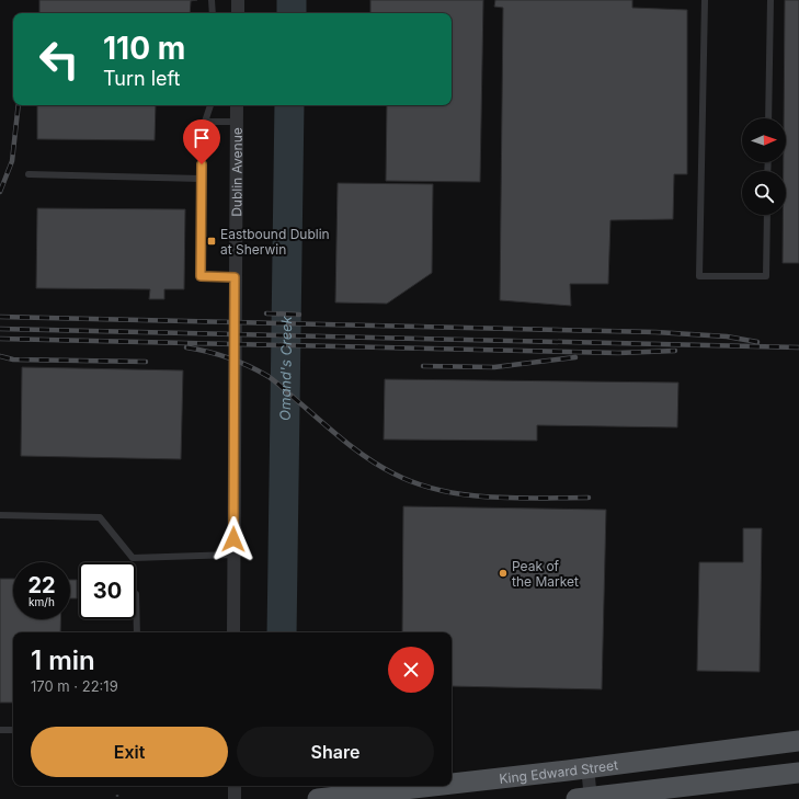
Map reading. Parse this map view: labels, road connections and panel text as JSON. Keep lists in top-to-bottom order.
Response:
{
  "streets": {
    "main road": ["King Edward Street"],
    "street": ["Dublin Avenue"]
  },
  "water": ["Omand's Creek"],
  "places": {
    "transit": ["Eastbound Dublin at Sherwin"],
    "other": ["Peak of the Market"]
  },
  "north": "right",
  "page": {
    "turn": ["110 m", "Turn left"],
    "speed": "22 km/h",
    "limit": "30",
    "heading": ["1 min", "170 m · 22:19"],
    "buttons": ["Exit", "Share"]
  }
}
